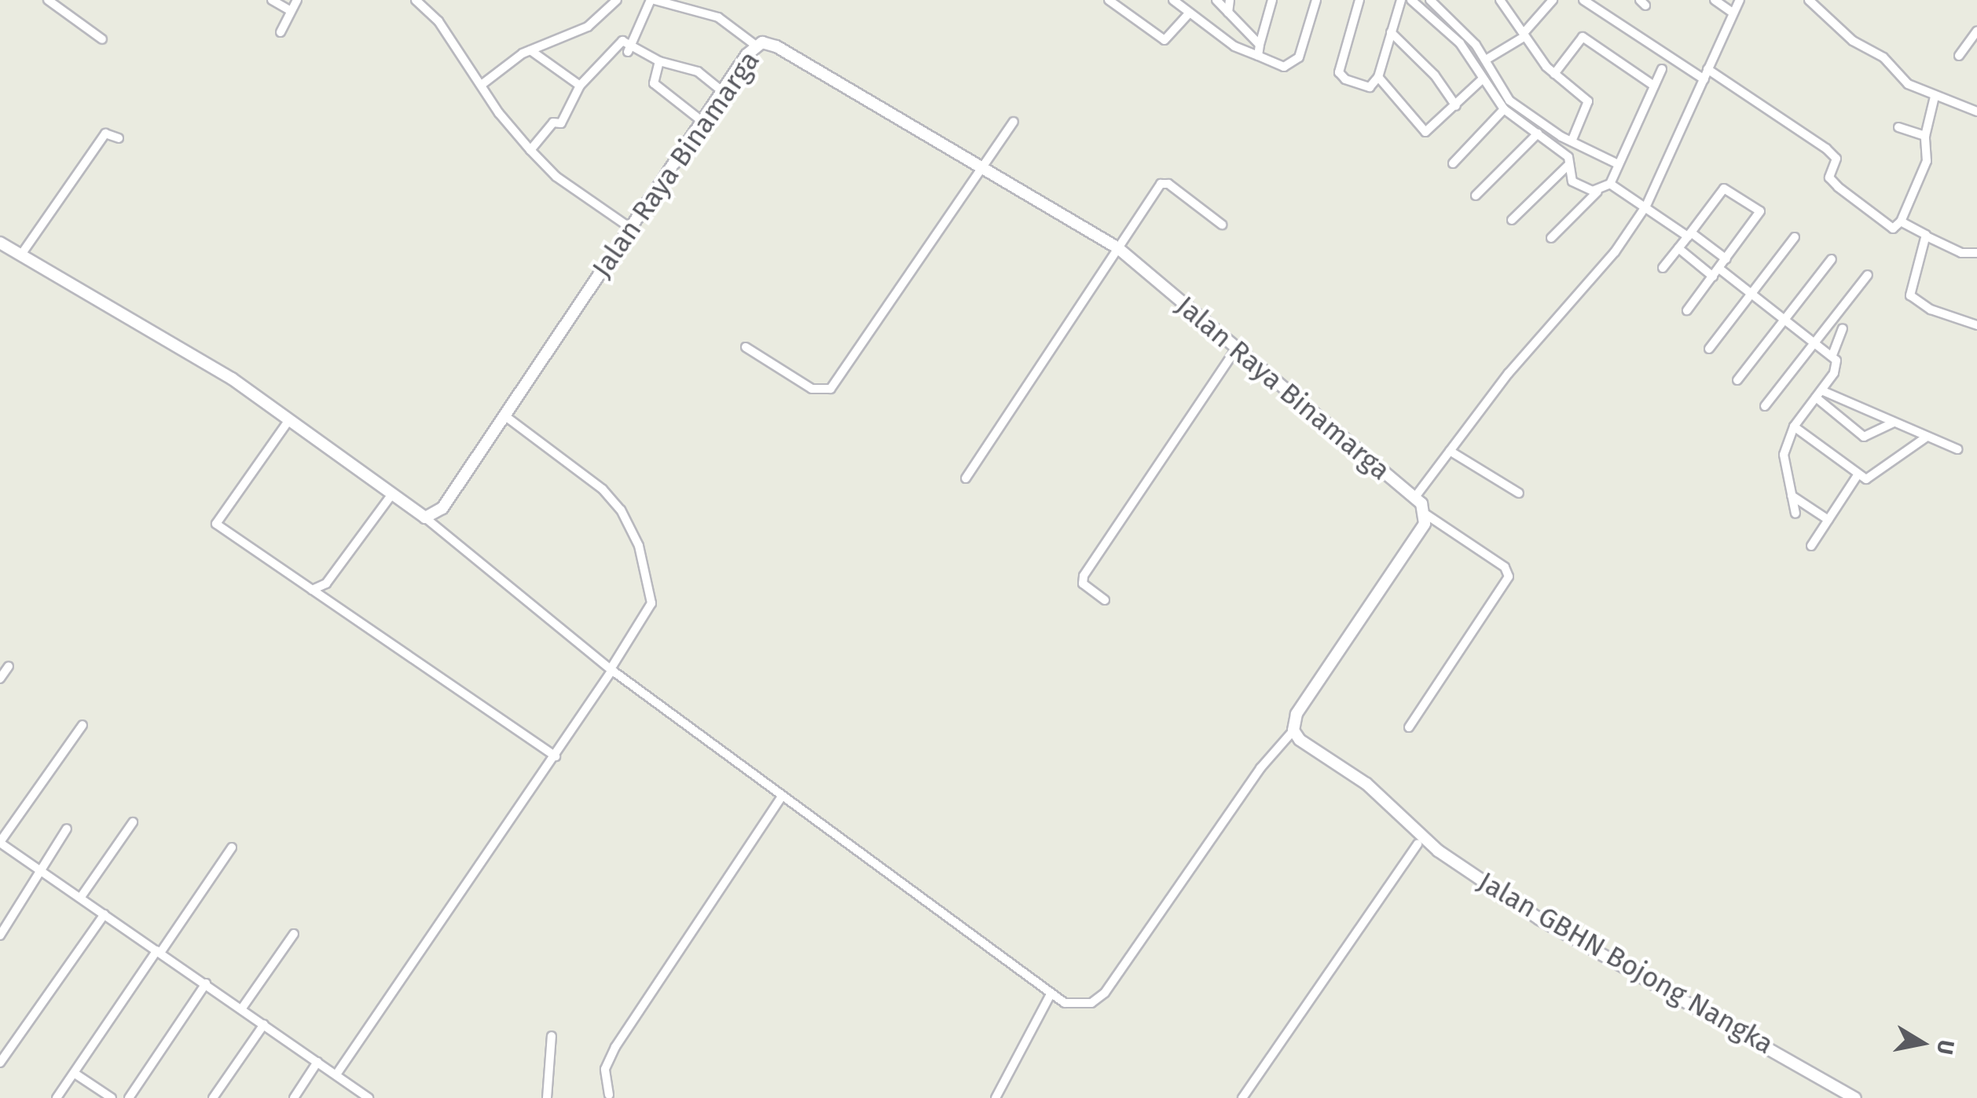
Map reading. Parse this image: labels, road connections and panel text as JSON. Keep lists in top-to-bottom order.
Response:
{
  "streets": {
    "street": ["Jalan Raya Binamarga", "Jalan GBHN Bojong Nangka"]
  },
  "north": "right"
}
